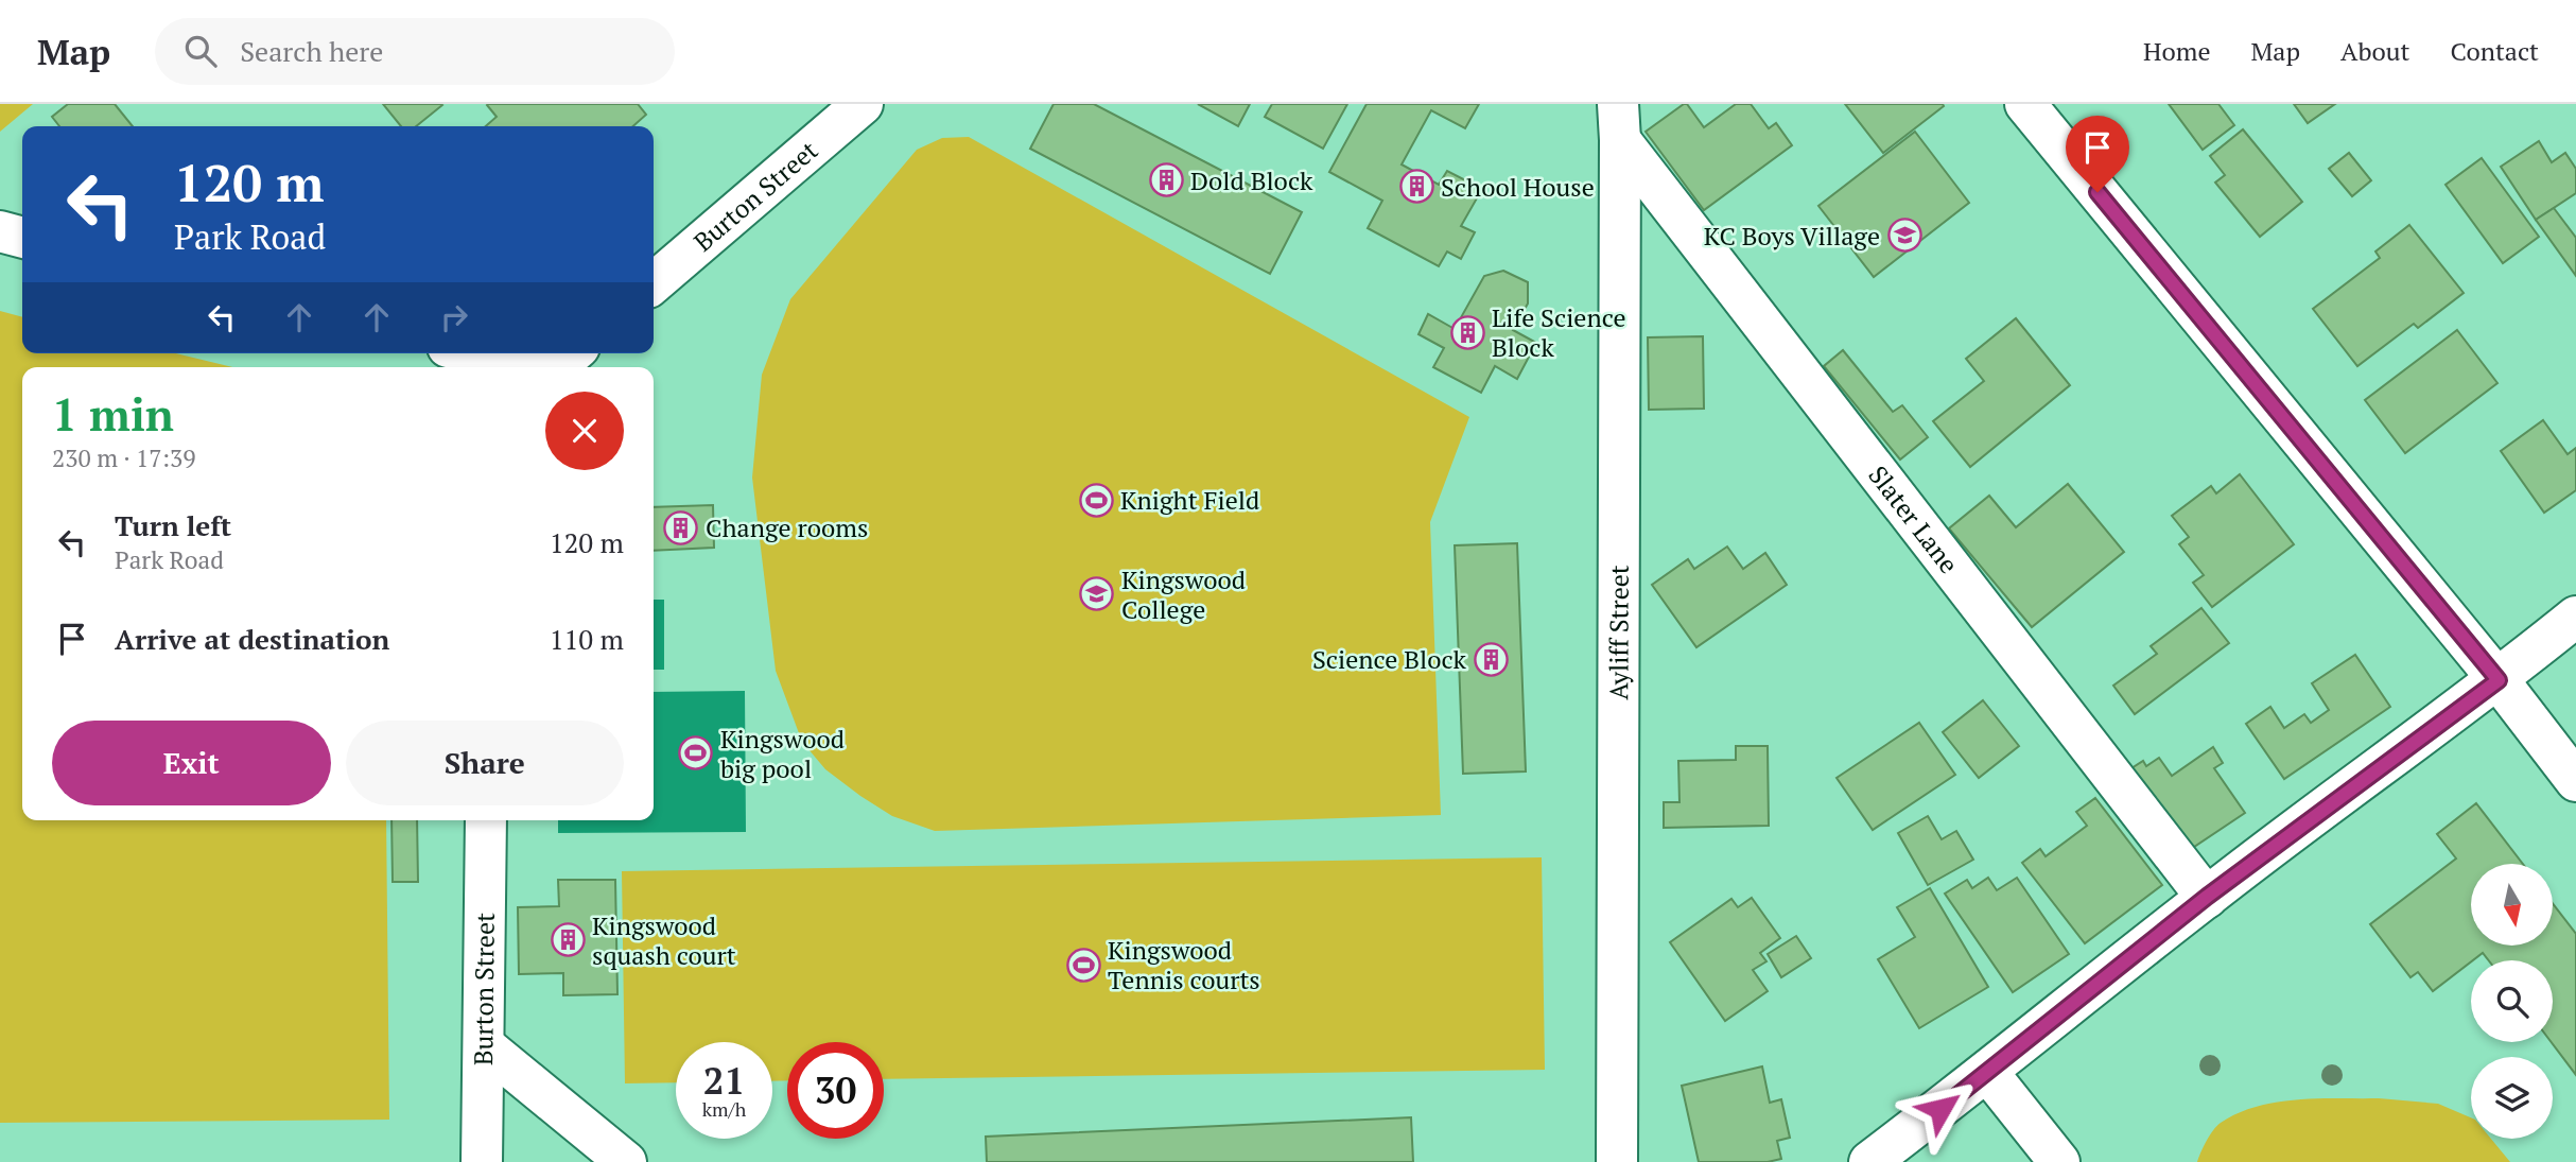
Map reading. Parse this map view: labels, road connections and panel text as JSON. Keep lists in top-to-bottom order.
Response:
{
  "streets": {
    "street": ["Burton Street", "Slater Lane", "Ayliff Street"]
  },
  "crossings": [
    ["Slater Lane", "Ayliff Street"]
  ],
  "places": {
    "building": [
      "Dold Block",
      "School House",
      "Life Science Block",
      "Change rooms",
      "Science Block",
      "Kingswood squash court"
    ],
    "school or university": ["KC Boys Village", "Kingswood College"],
    "sports": ["Knight Field", "Kingswood big pool", "Kingswood Tennis courts"]
  },
  "north": "bottom",
  "page": {
    "header": "Map",
    "search": "Search here",
    "nav": [
      "Home",
      "Map",
      "About",
      "Contact"
    ],
    "turn": ["120 m", "Park Road"],
    "heading": ["1 min", "230 m · 17:39"],
    "list": [
      {
        "name": "Turn left",
        "note": "Park Road",
        "value": "120 m"
      },
      {
        "name": "Arrive at destination",
        "value": "110 m"
      }
    ],
    "buttons": ["Exit", "Share"],
    "speed": "21 km/h",
    "limit": "30"
  }
}
